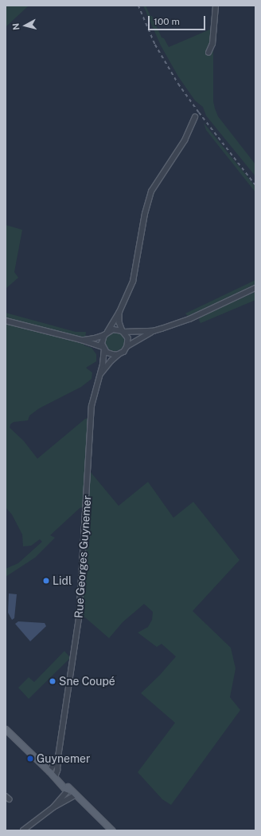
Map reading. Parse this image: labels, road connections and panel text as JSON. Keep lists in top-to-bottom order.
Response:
{
  "streets": {
    "street": ["Rue Georges Guynemer"]
  },
  "places": ["Lidl", "Sne Coupé", "Guynemer"],
  "scale_bar": "100 m",
  "north": "left"
}
